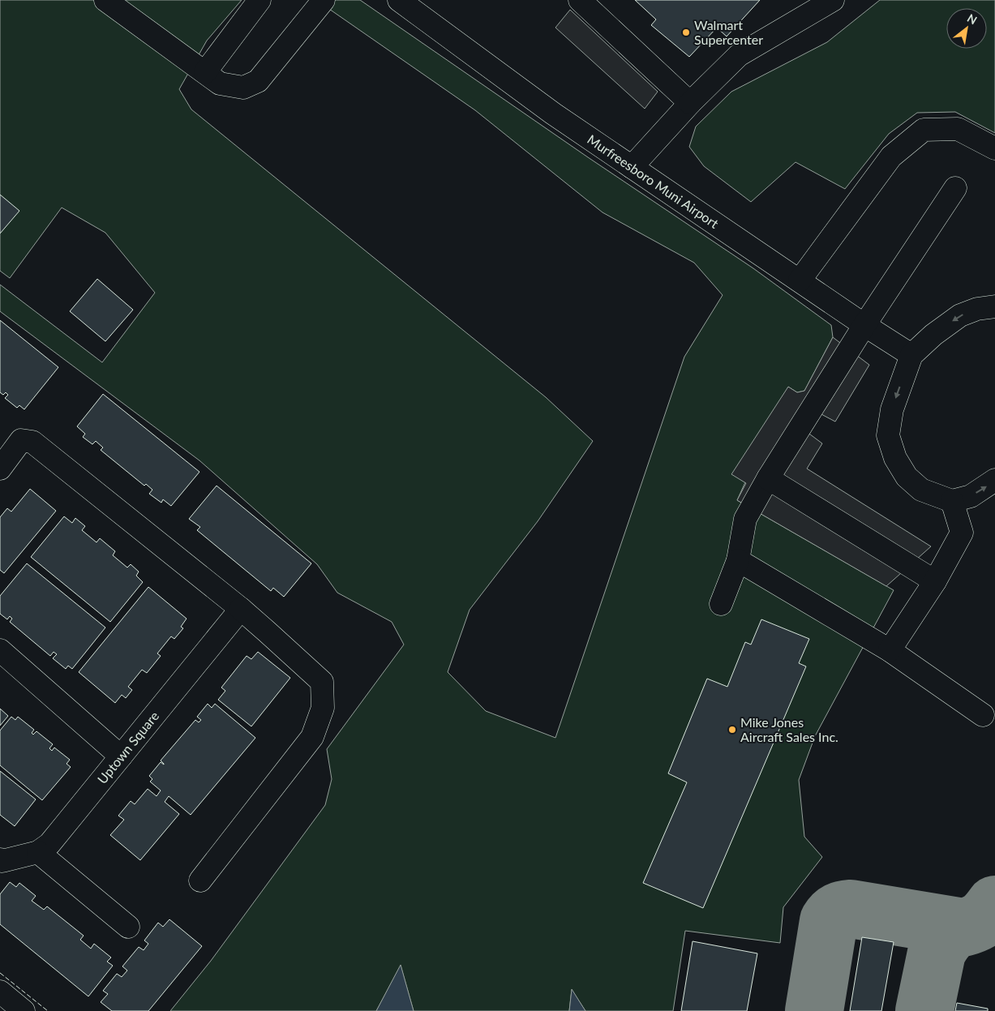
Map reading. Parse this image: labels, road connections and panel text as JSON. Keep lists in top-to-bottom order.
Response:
{
  "streets": {
    "street": ["Murfreesboro Muni Airport", "Uptown Square"]
  },
  "places": ["Walmart Supercenter", "Mike Jones Aircraft Sales Inc."],
  "north": "top right"
}
